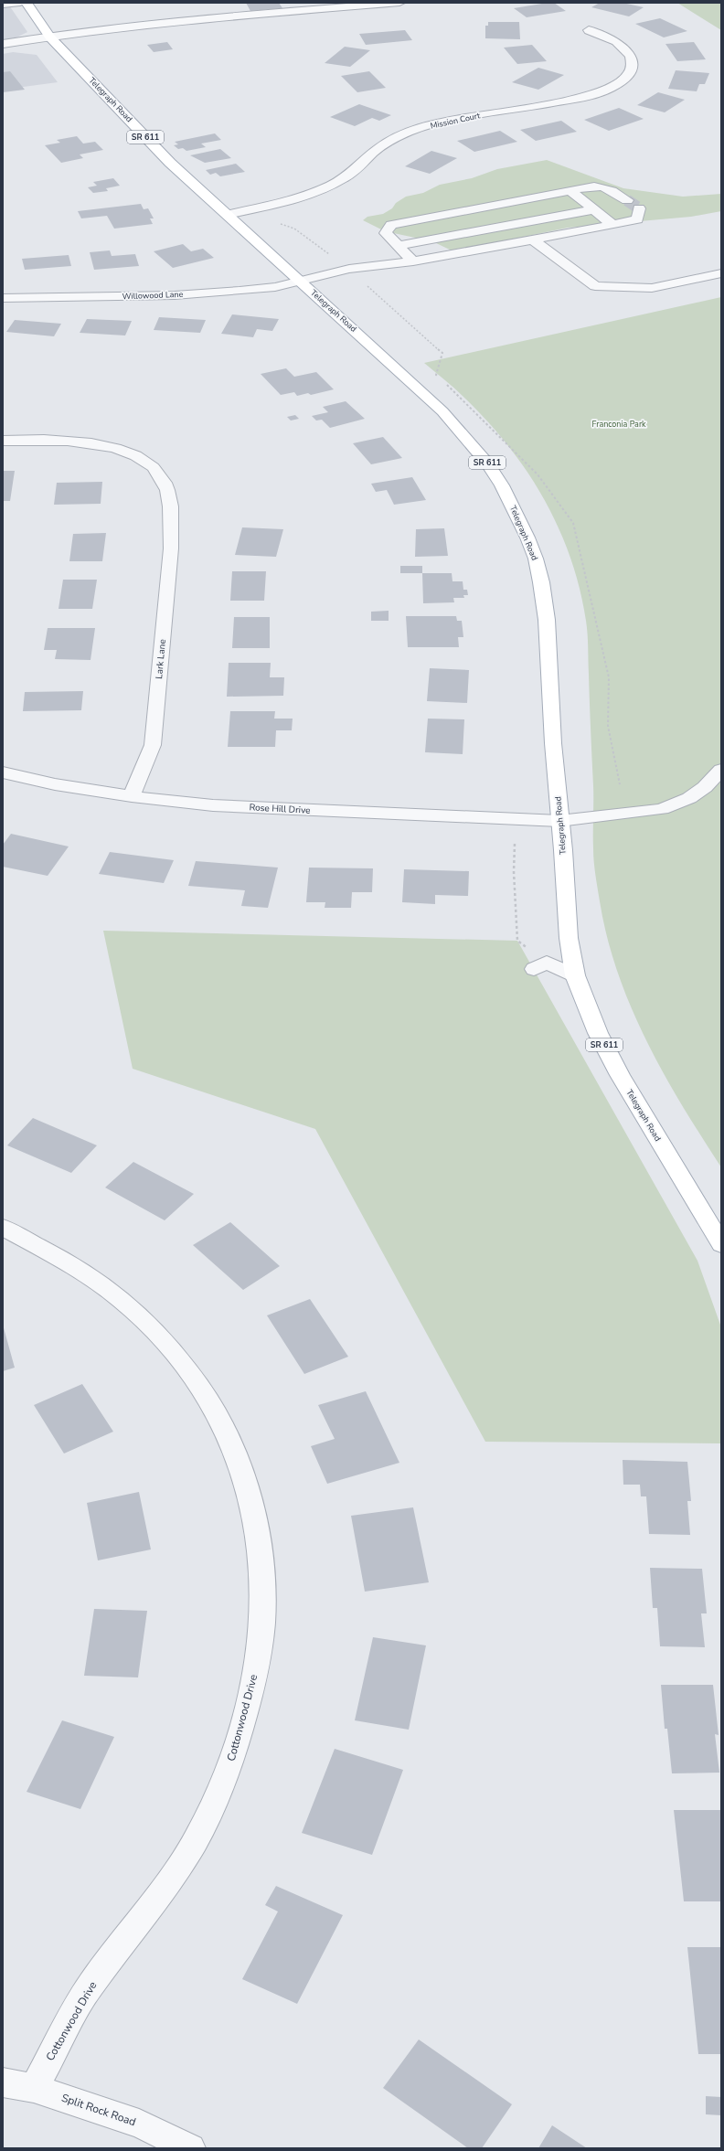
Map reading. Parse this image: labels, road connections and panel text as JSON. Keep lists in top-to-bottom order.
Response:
{
  "streets": {
    "main road": ["Telegraph Road", "SR 611"],
    "street": [
      "Mission Court",
      "Willowood Lane",
      "Lark Lane",
      "Rose Hill Drive",
      "Cottonwood Drive",
      "Split Rock Road"
    ]
  },
  "crossings": [
    ["Telegraph Road", "Mission Court"],
    ["Telegraph Road", "Willowood Lane"],
    ["Telegraph Road", "Rose Hill Drive"],
    ["Lark Lane", "Rose Hill Drive"],
    ["Cottonwood Drive", "Split Rock Road"]
  ],
  "parks": ["Franconia Park"]
}
